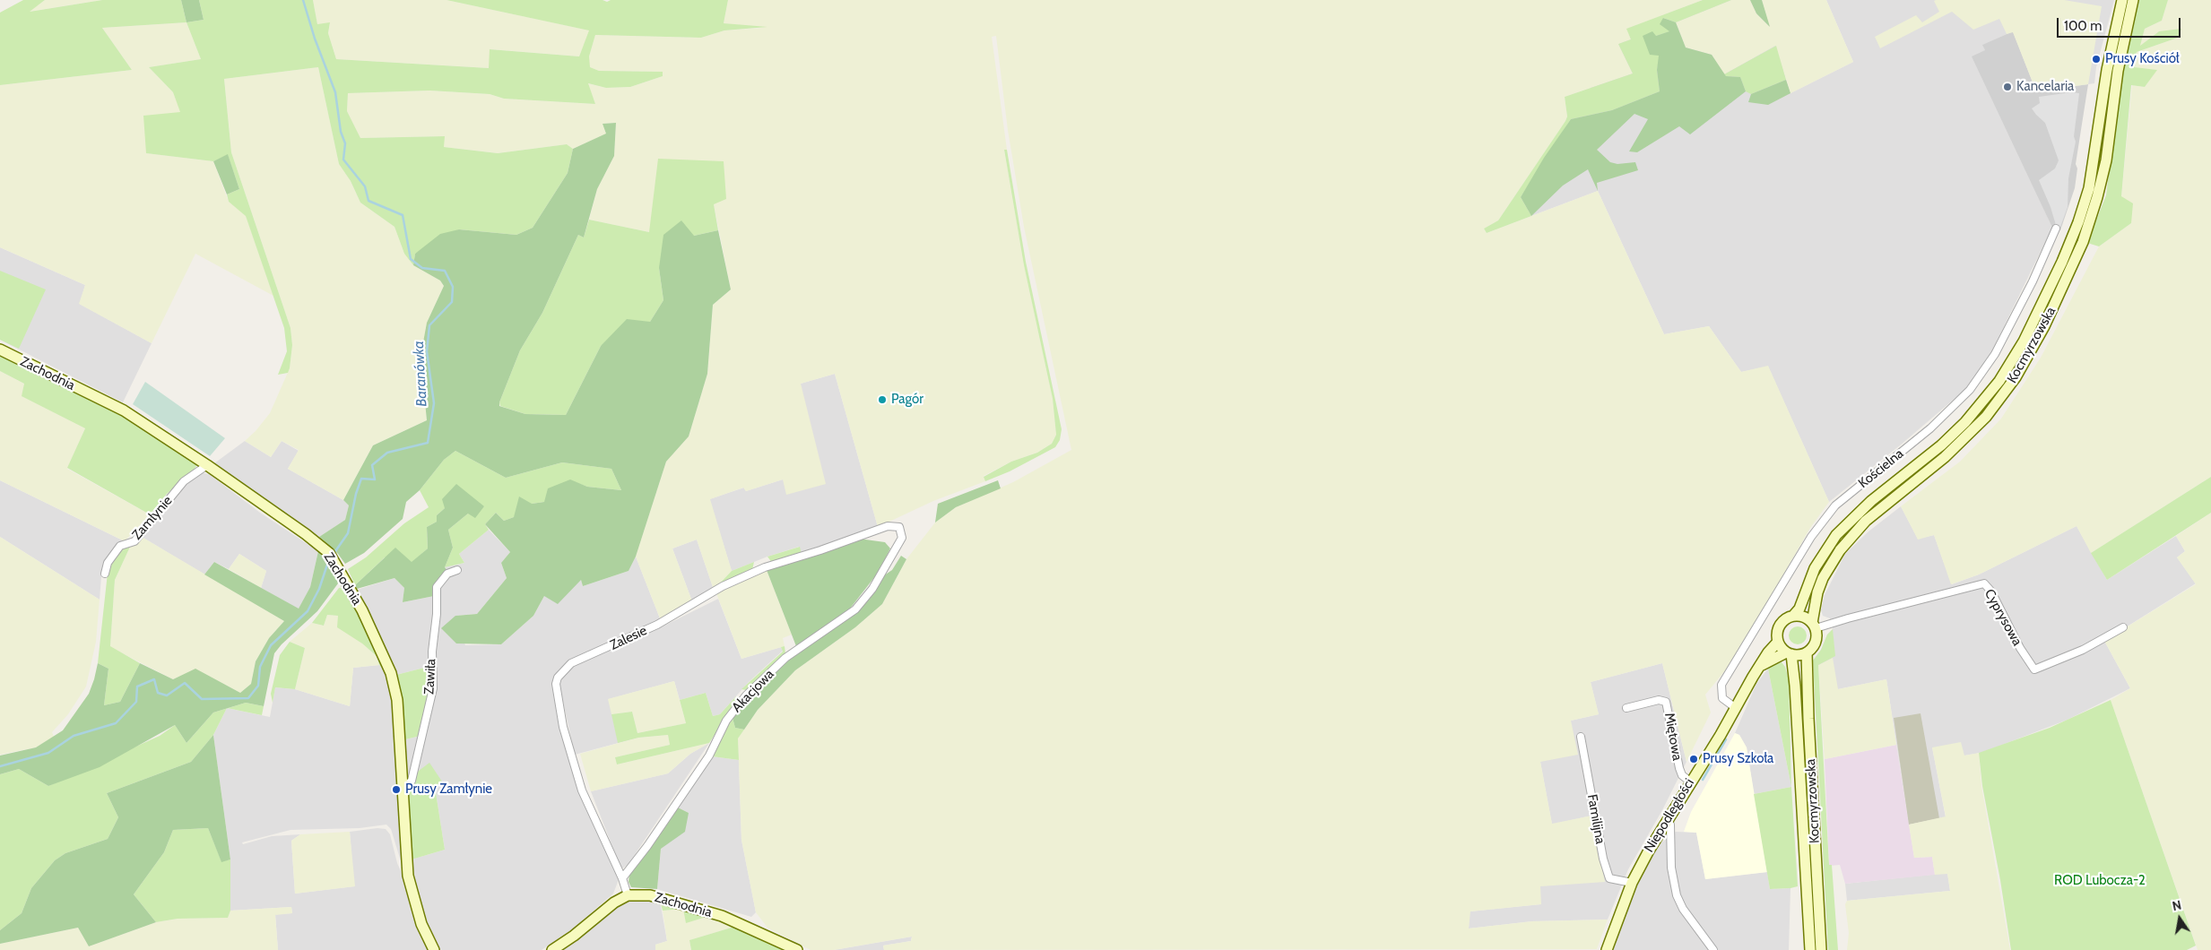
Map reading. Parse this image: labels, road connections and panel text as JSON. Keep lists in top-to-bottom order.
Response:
{
  "streets": {
    "main road": ["Kocmyrzowska", "Zachodnia", "Niepodległości"],
    "street": [
      "Kościelna",
      "Zamłynie",
      "Cyprysowa",
      "Zalesie",
      "Zawiła",
      "Akacjowa",
      "Miętowa",
      "Familijna"
    ]
  },
  "crossings": [
    ["Kocmyrzowska", "Cyprysowa"],
    ["Kocmyrzowska", "Niepodległości"],
    ["Zachodnia", "Zamłynie"],
    ["Zachodnia", "Zalesie"],
    ["Zachodnia", "Zawiła"],
    ["Kościelna", "Niepodległości"],
    ["Cyprysowa", "Niepodległości"],
    ["Zalesie", "Akacjowa"],
    ["Miętowa", "Niepodległości"],
    ["Niepodległości", "Familijna"]
  ],
  "water": ["Baranówka"],
  "parks": ["ROD Lubocza-2"],
  "places": [
    "Prusy Kościół",
    "Kancelaria",
    "Pagór",
    "Prusy Szkoła",
    "Prusy Zamłynie"
  ],
  "scale_bar": "100 m",
  "north": "top"
}
